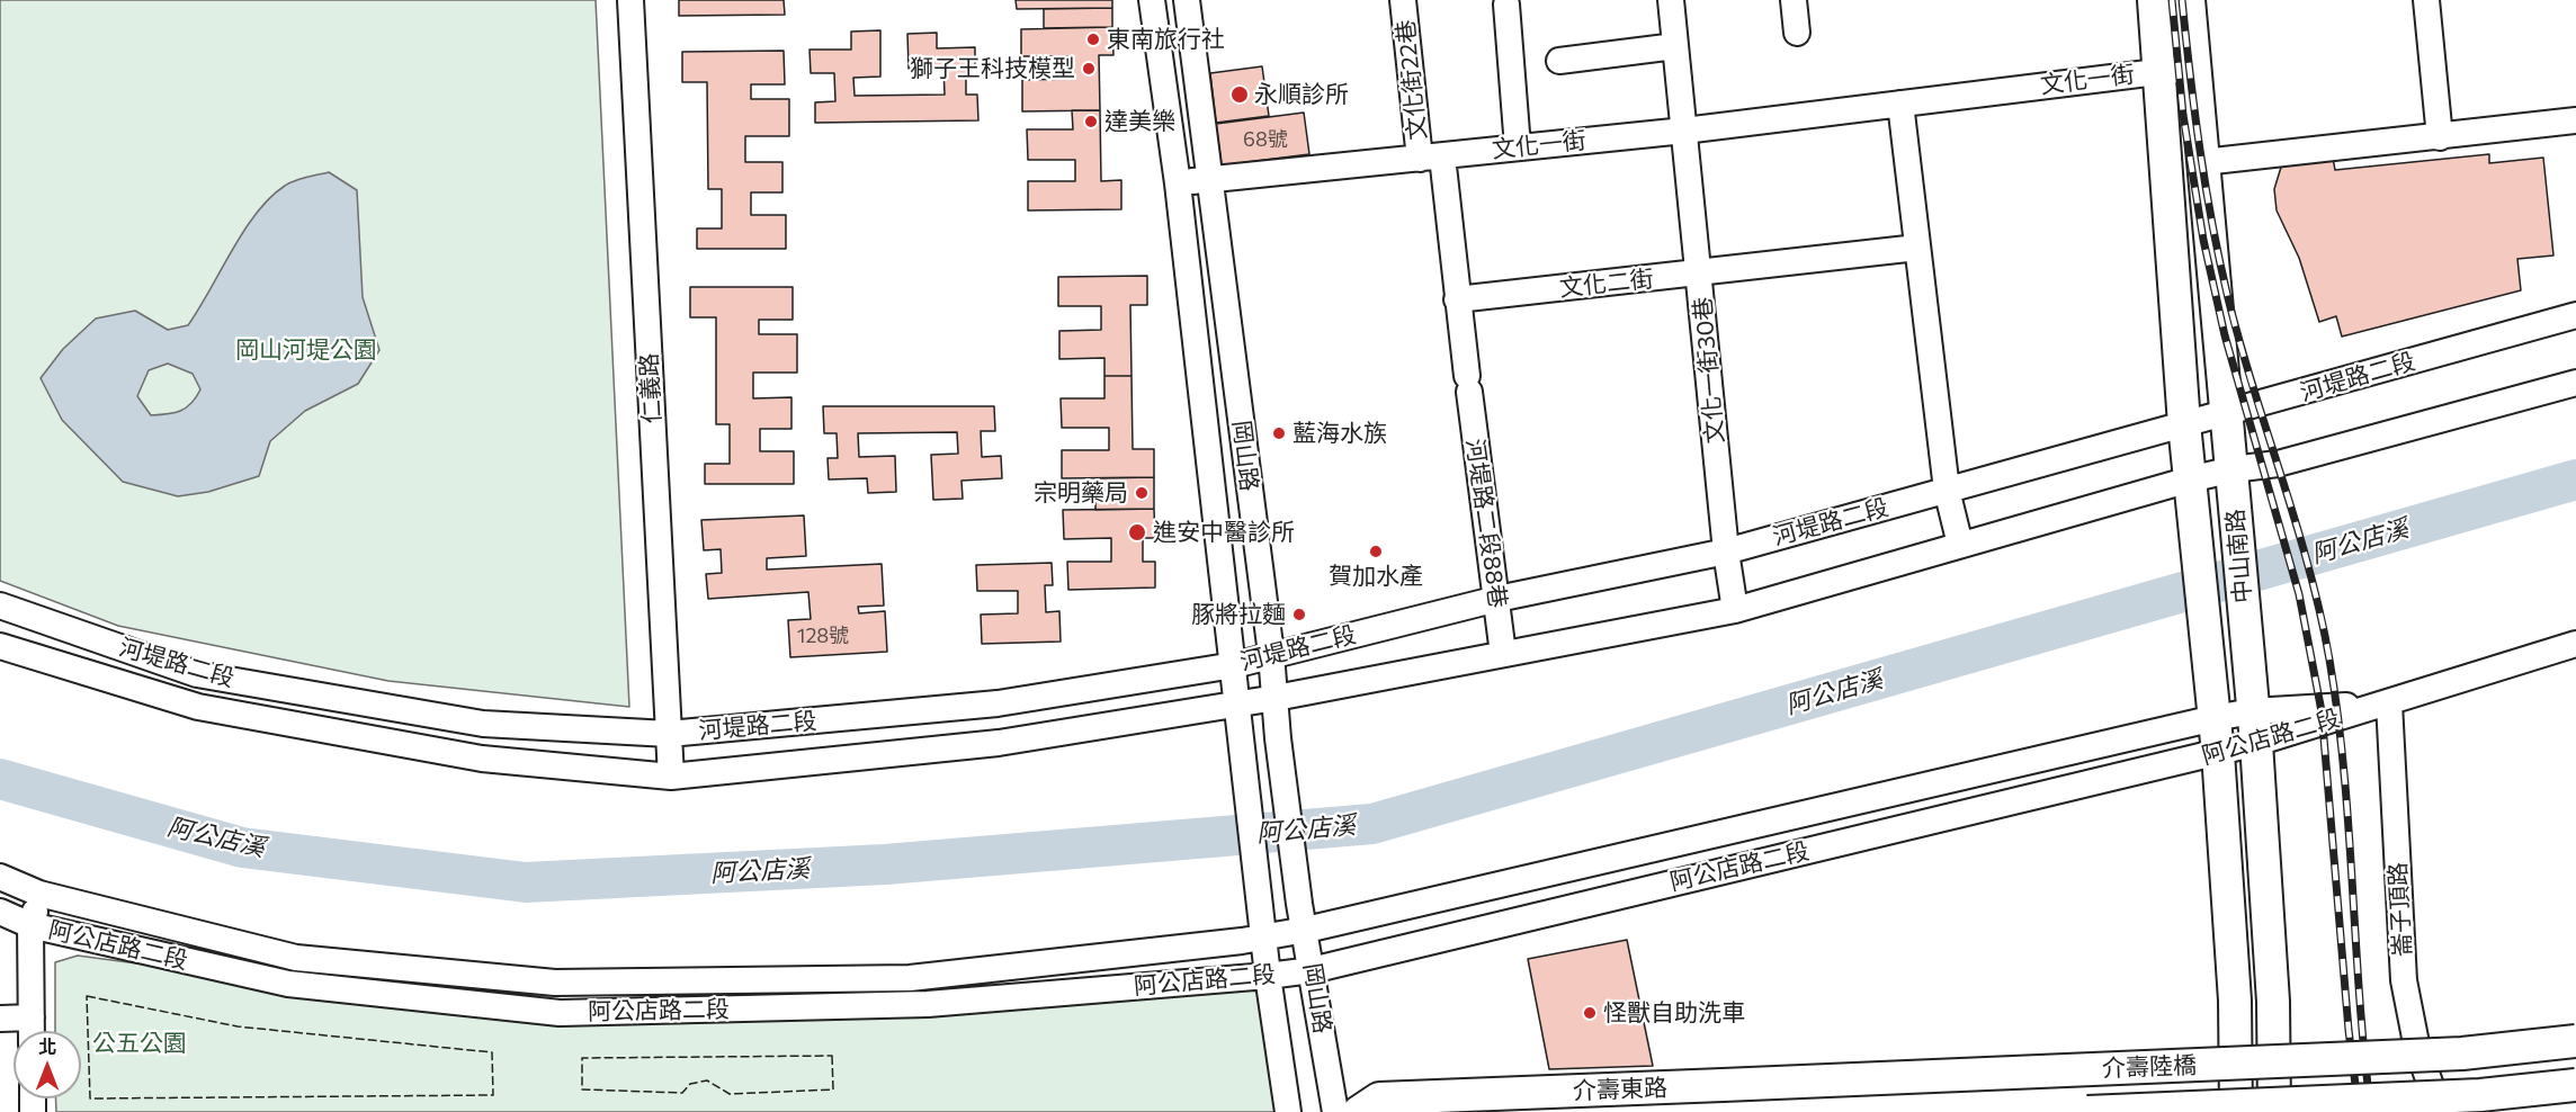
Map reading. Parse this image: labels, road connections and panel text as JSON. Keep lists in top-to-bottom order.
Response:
{
  "streets": {
    "main road": ["中山南路", "介壽陸橋", "介壽東路"],
    "street": [
      "文化街22巷",
      "文化一街",
      "文化二街",
      "文化一街30巷",
      "河堤路二段",
      "仁義路",
      "岡山路",
      "河堤路二段88巷",
      "阿公店路二段",
      "崙子頂路"
    ]
  },
  "crossings": [
    ["文化街22巷", "文化一街"],
    ["文化街22巷", "文化二街"],
    ["文化街22巷", "河堤路二段88巷"],
    ["文化一街", "文化一街30巷"],
    ["文化一街", "岡山路"],
    ["文化一街", "中山南路"],
    ["文化二街", "文化一街30巷"],
    ["文化二街", "河堤路二段88巷"],
    ["文化一街30巷", "河堤路二段"],
    ["河堤路二段", "仁義路"],
    ["河堤路二段", "岡山路"],
    ["河堤路二段", "河堤路二段88巷"],
    ["河堤路二段", "中山南路"],
    ["岡山路", "阿公店路二段"],
    ["中山南路", "阿公店路二段"],
    ["阿公店路二段", "崙子頂路"],
    ["介壽陸橋", "介壽東路"]
  ],
  "water": ["阿公店溪"],
  "parks": ["岡山河堤公園", "公五公園"],
  "places": [
    "東南旅行社",
    "獅子王科技模型",
    "永順診所",
    "達美樂",
    "藍海水族",
    "宗明藥局",
    "進安中醫診所",
    "賀加水產",
    "豚將拉麵",
    "怪獸自助洗車"
  ],
  "house_numbers": ["68號", "128號"],
  "north": "top"
}
